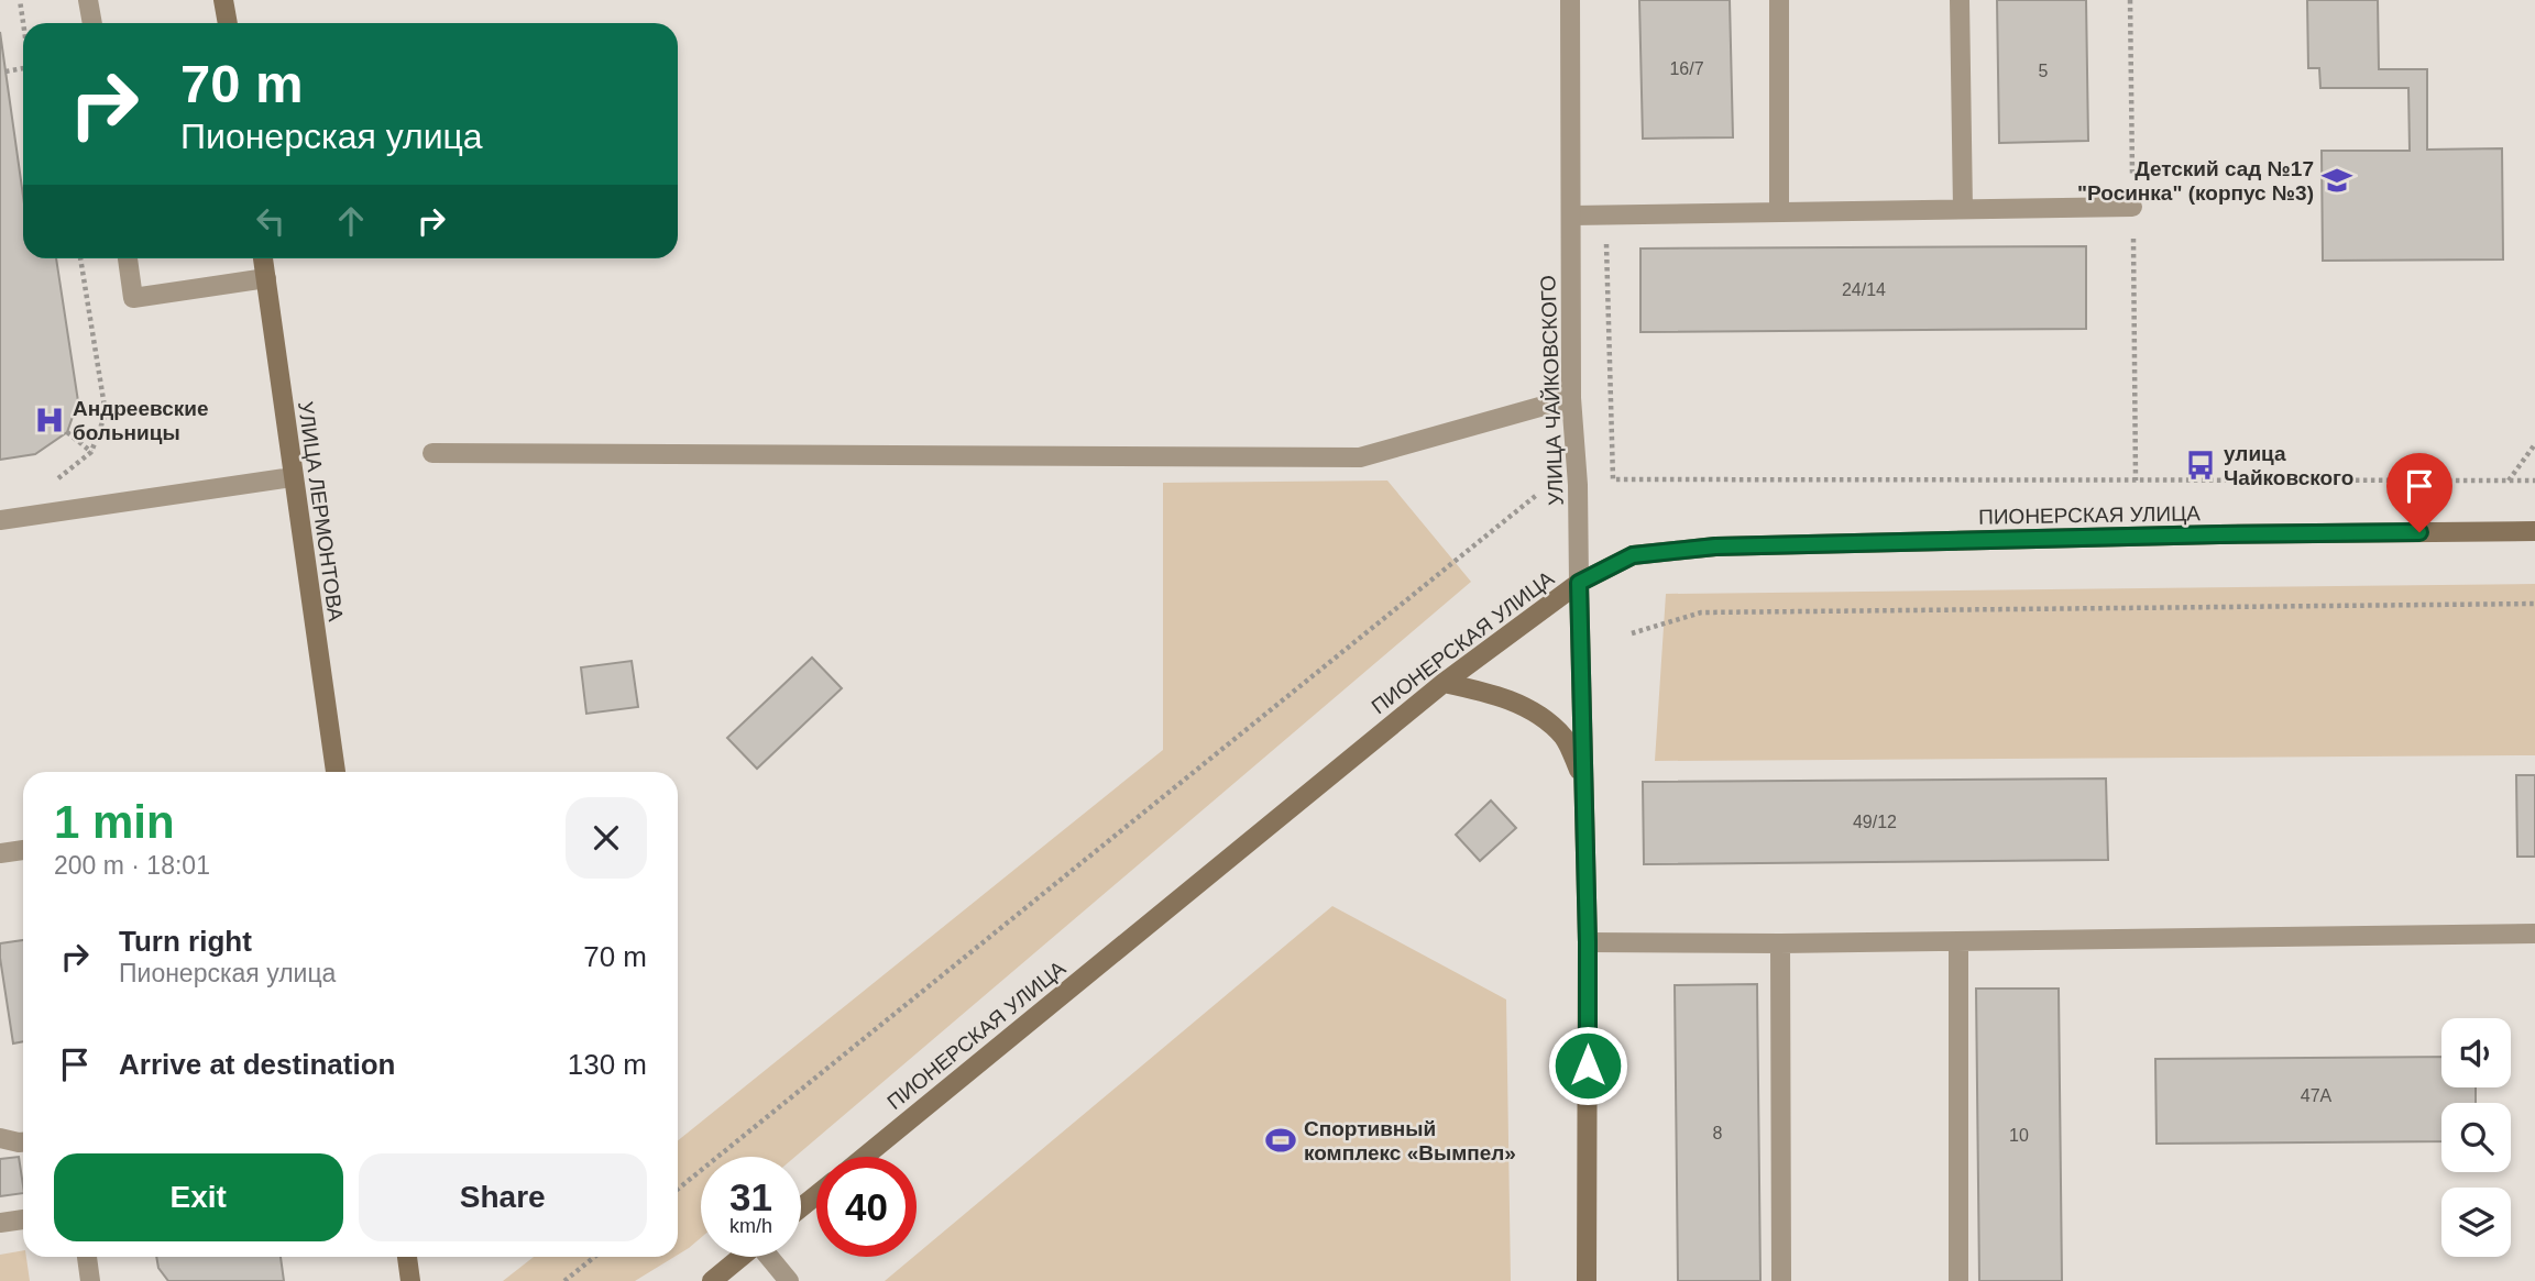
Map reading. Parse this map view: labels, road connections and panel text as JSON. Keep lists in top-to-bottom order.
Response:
{
  "streets": {
    "main road": ["УЛИЦА ЧАЙКОВСКОГО", "УЛИЦА ЛЕРМОНТОВА", "ПИОНЕРСКАЯ УЛИЦА"]
  },
  "crossings": [
    ["УЛИЦА ЧАЙКОВСКОГО", "ПИОНЕРСКАЯ УЛИЦА"]
  ],
  "places": {
    "school or university": ["Детский сад №17 \"Росинка\" (корпус №3)"],
    "hospital": ["Андреевские больницы"],
    "bus stop": ["улица Чайковского"],
    "sports": ["Спортивный комплекс «Вымпел»"]
  },
  "house_numbers": [
    "16/7",
    "5",
    "24/14",
    "49/12",
    "47А",
    "8",
    "10"
  ],
  "page": {
    "turn": ["70 m", "Пионерская улица"],
    "heading": ["1 min", "200 m · 18:01"],
    "list": [
      {
        "name": "Turn right",
        "note": "Пионерская улица",
        "value": "70 m"
      },
      {
        "name": "Arrive at destination",
        "value": "130 m"
      }
    ],
    "buttons": ["Exit", "Share"],
    "speed": "31 km/h",
    "limit": "40"
  }
}
